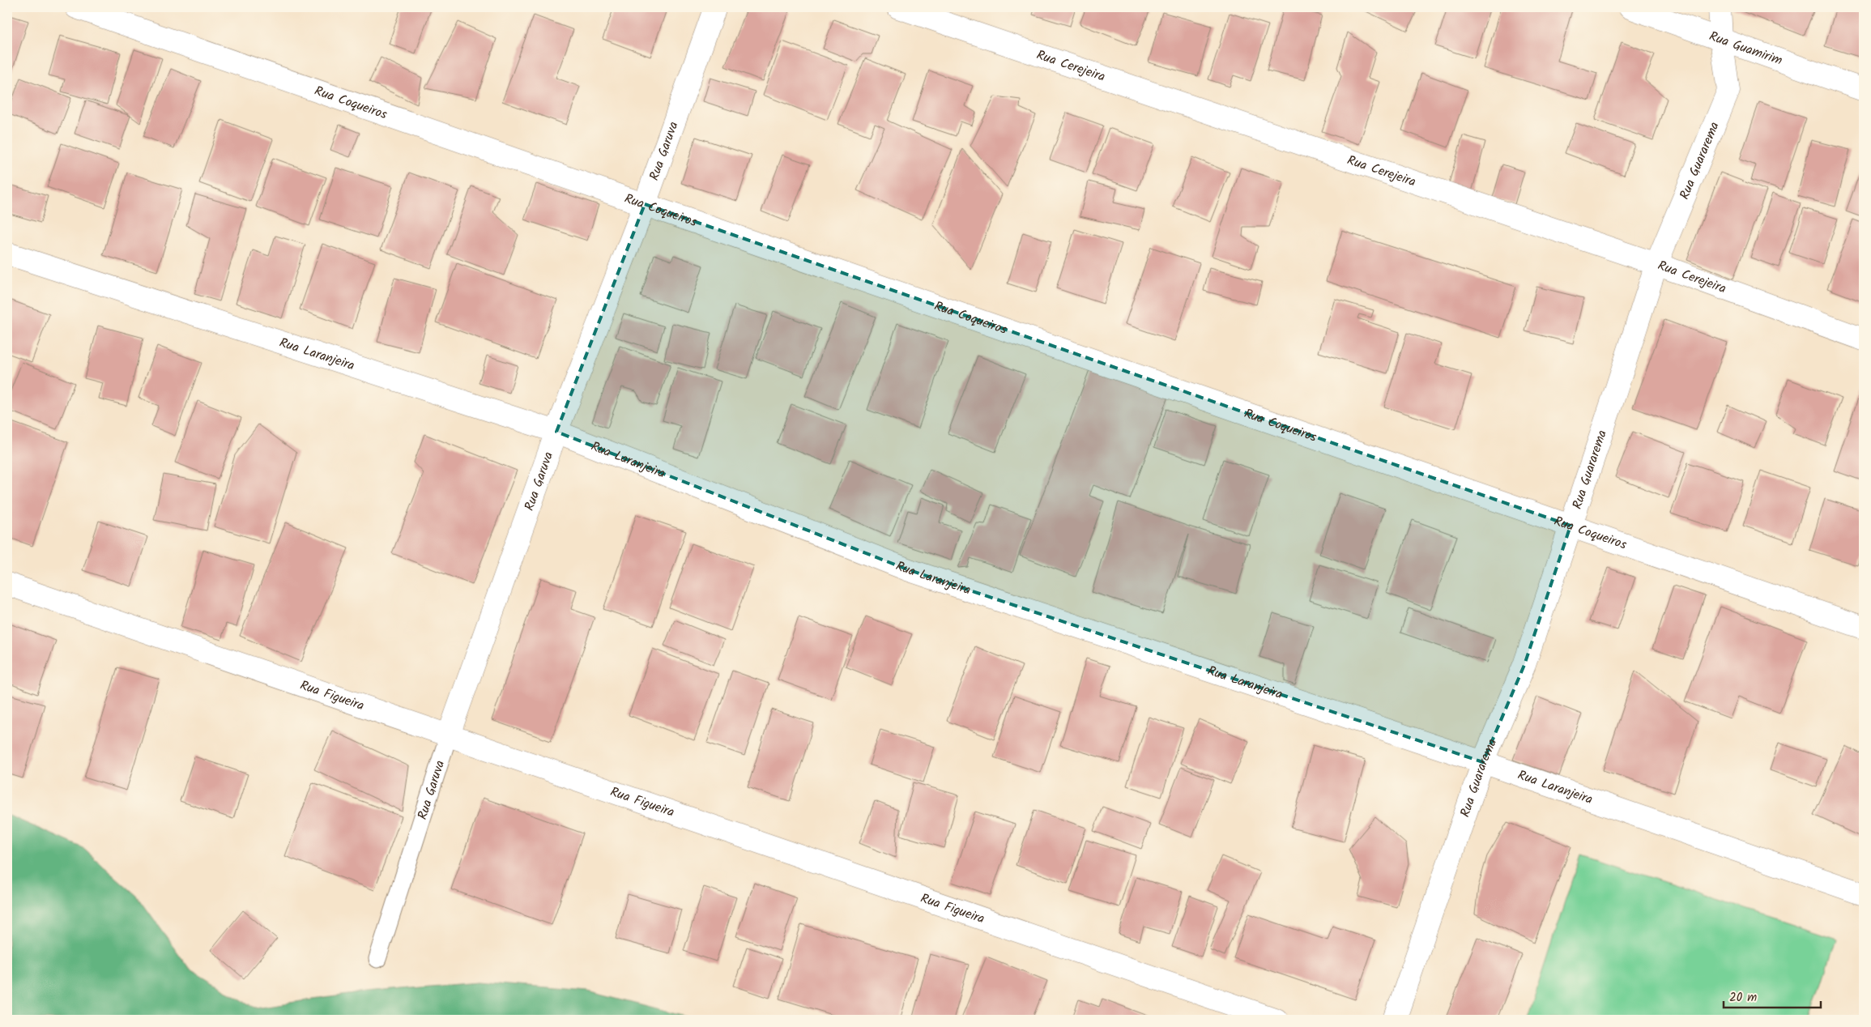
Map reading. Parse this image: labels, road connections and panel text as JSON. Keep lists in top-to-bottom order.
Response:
{
  "streets": {
    "street": [
      "Rua Guamirim",
      "Rua Cerejeira",
      "Rua Coqueiros",
      "Rua Garuva",
      "Rua Guararema",
      "Rua Laranjeira",
      "Rua Figueira"
    ]
  },
  "crossings": [
    ["Rua Guamirim", "Rua Guararema"],
    ["Rua Cerejeira", "Rua Guararema"],
    ["Rua Coqueiros", "Rua Garuva"],
    ["Rua Coqueiros", "Rua Guararema"],
    ["Rua Garuva", "Rua Laranjeira"],
    ["Rua Garuva", "Rua Figueira"],
    ["Rua Guararema", "Rua Laranjeira"]
  ],
  "scale_bar": "20 m"
}
